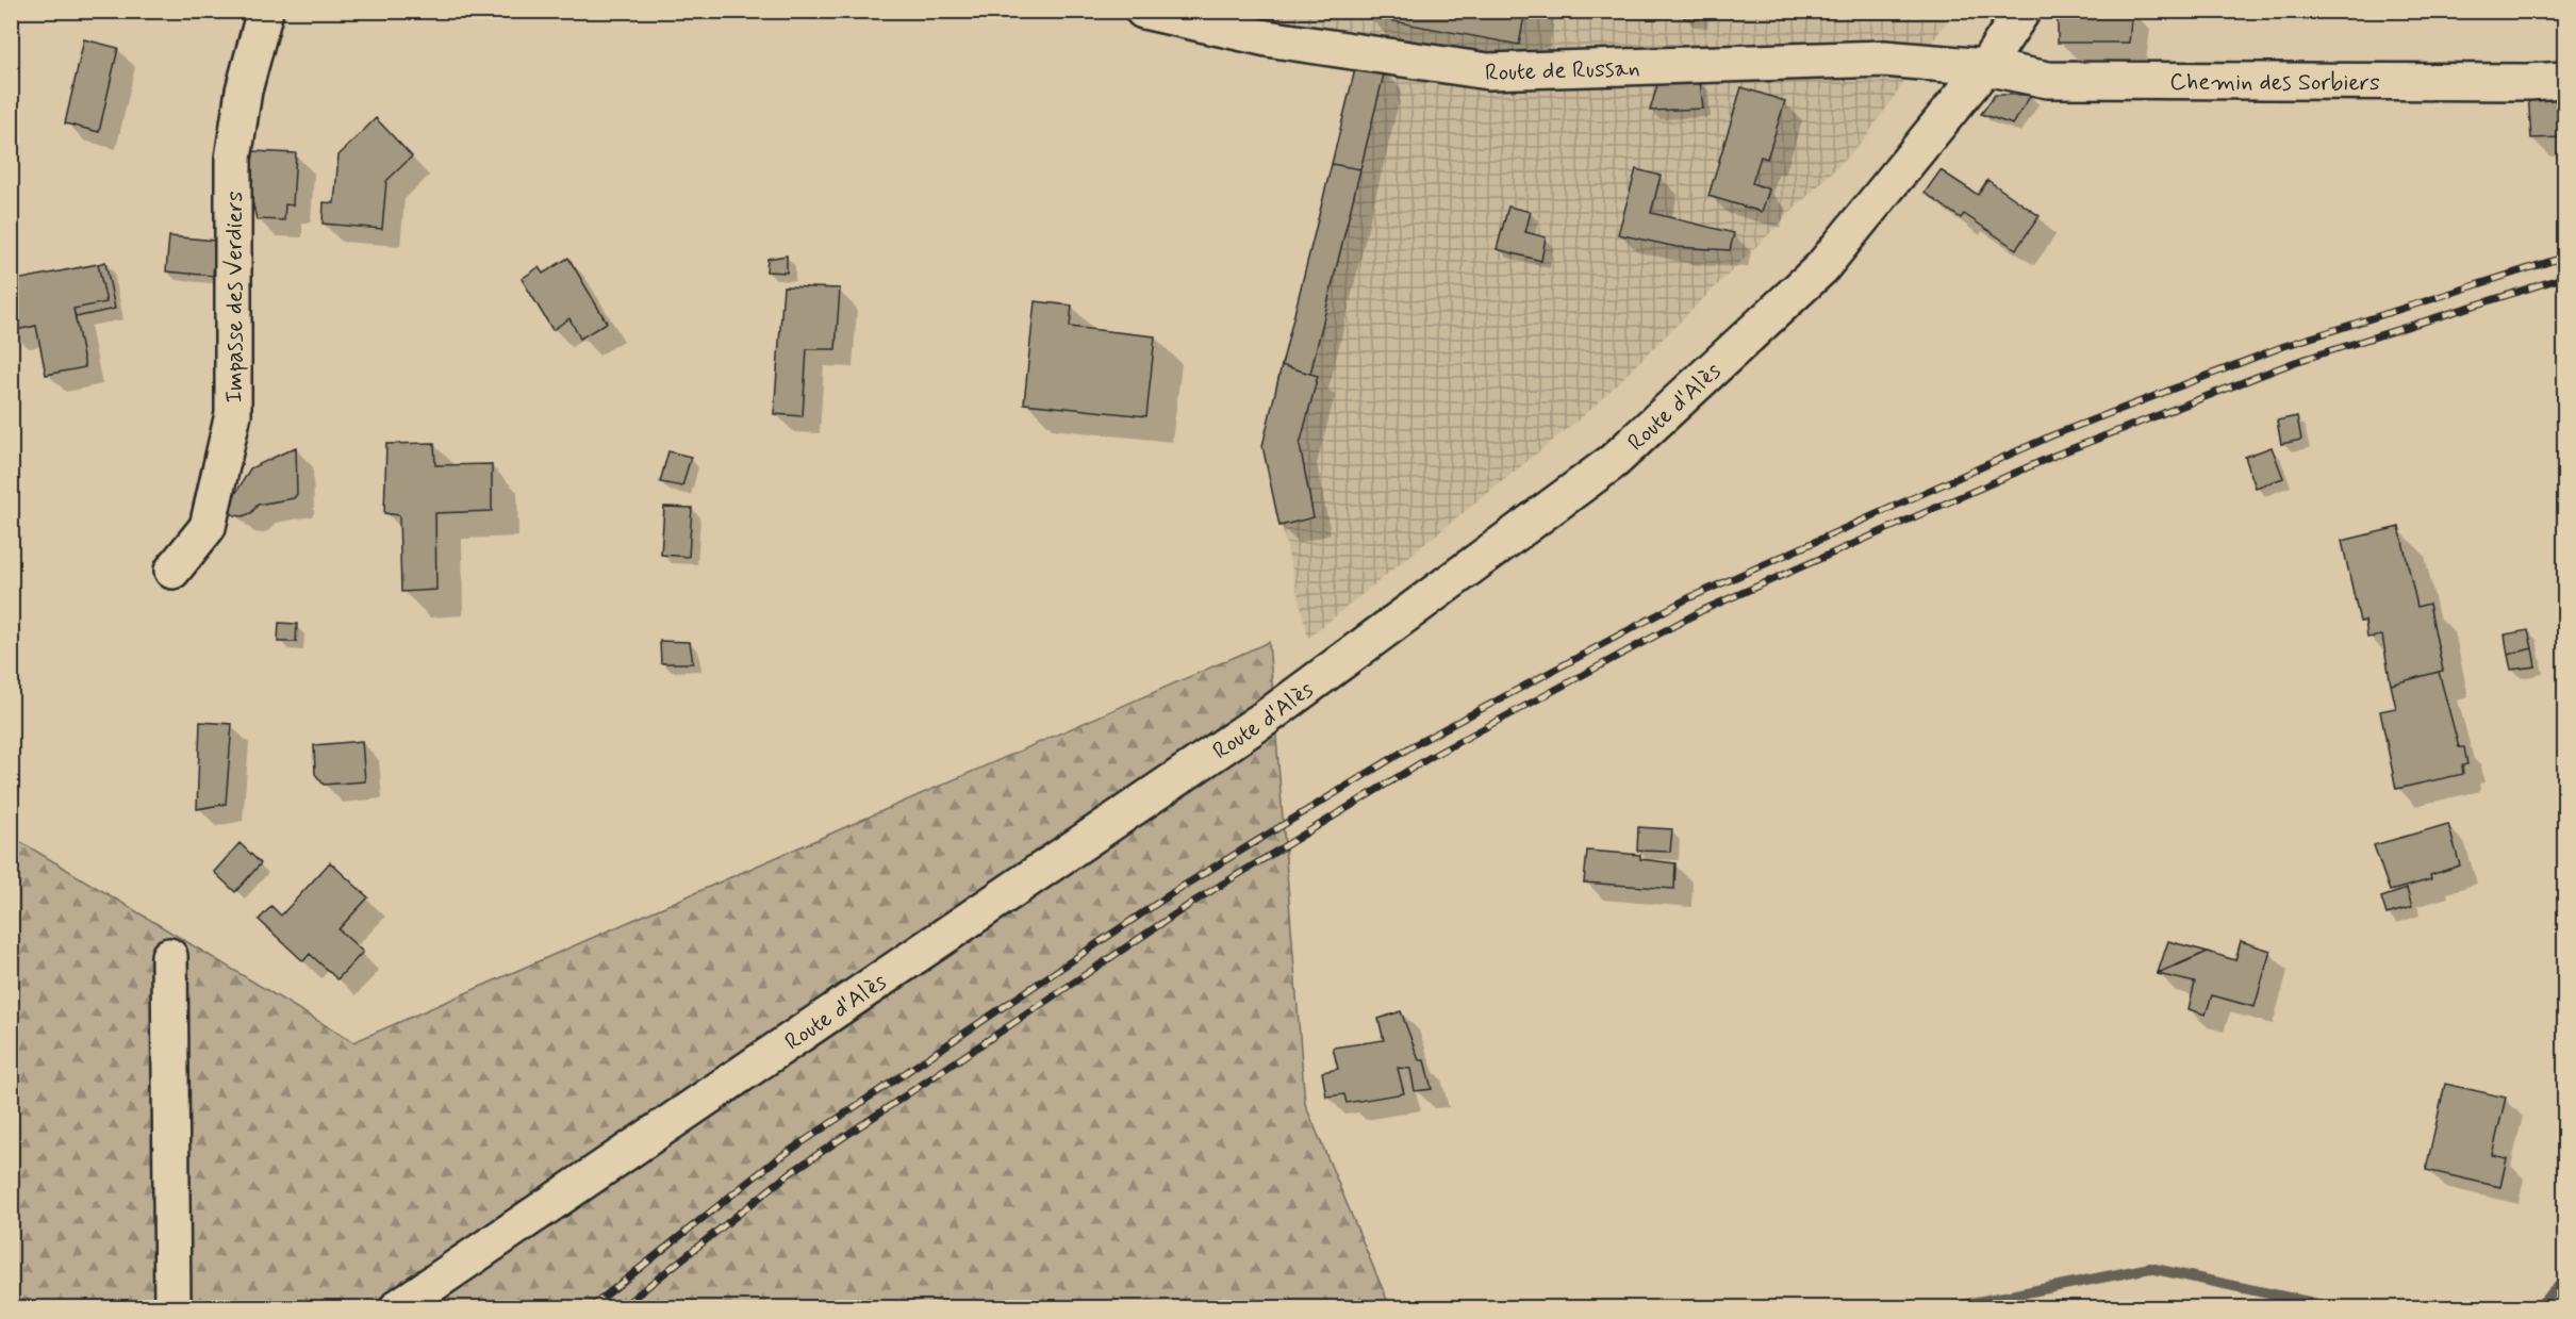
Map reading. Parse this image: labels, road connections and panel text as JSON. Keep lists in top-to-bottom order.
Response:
{
  "streets": {
    "main road": [
      "Route de Russan",
      "Chemin des Sorbiers",
      "Impasse des Verdiers",
      "Route d'Alès"
    ]
  },
  "crossings": [
    ["Route de Russan", "Chemin des Sorbiers"],
    ["Route de Russan", "Route d'Alès"],
    ["Chemin des Sorbiers", "Route d'Alès"]
  ]
}
